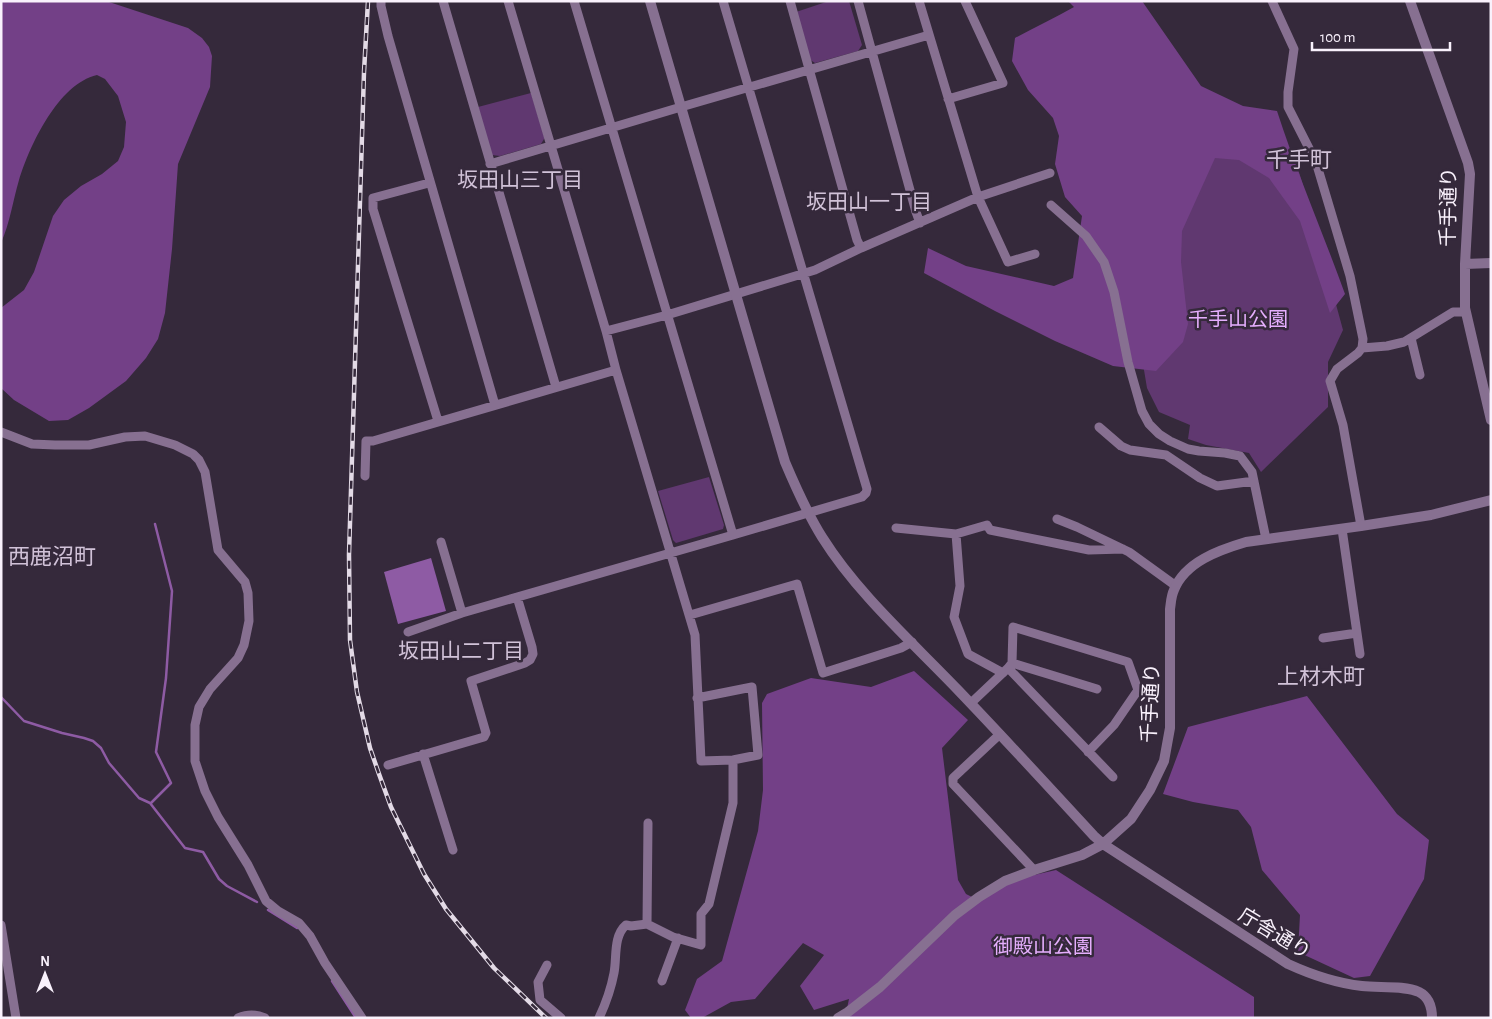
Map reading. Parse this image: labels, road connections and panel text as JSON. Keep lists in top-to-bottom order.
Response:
{
  "streets": {
    "street": ["千手通り", "庁舎通り"]
  },
  "crossings": [
    ["千手通り", "庁舎通り"]
  ],
  "districts": [
    "千手町",
    "坂田山三丁目",
    "坂田山一丁目",
    "西鹿沼町",
    "坂田山二丁目",
    "上材木町"
  ],
  "parks": ["千手山公園", "御殿山公園"],
  "scale_bar": "100 m",
  "north": "top"
}
